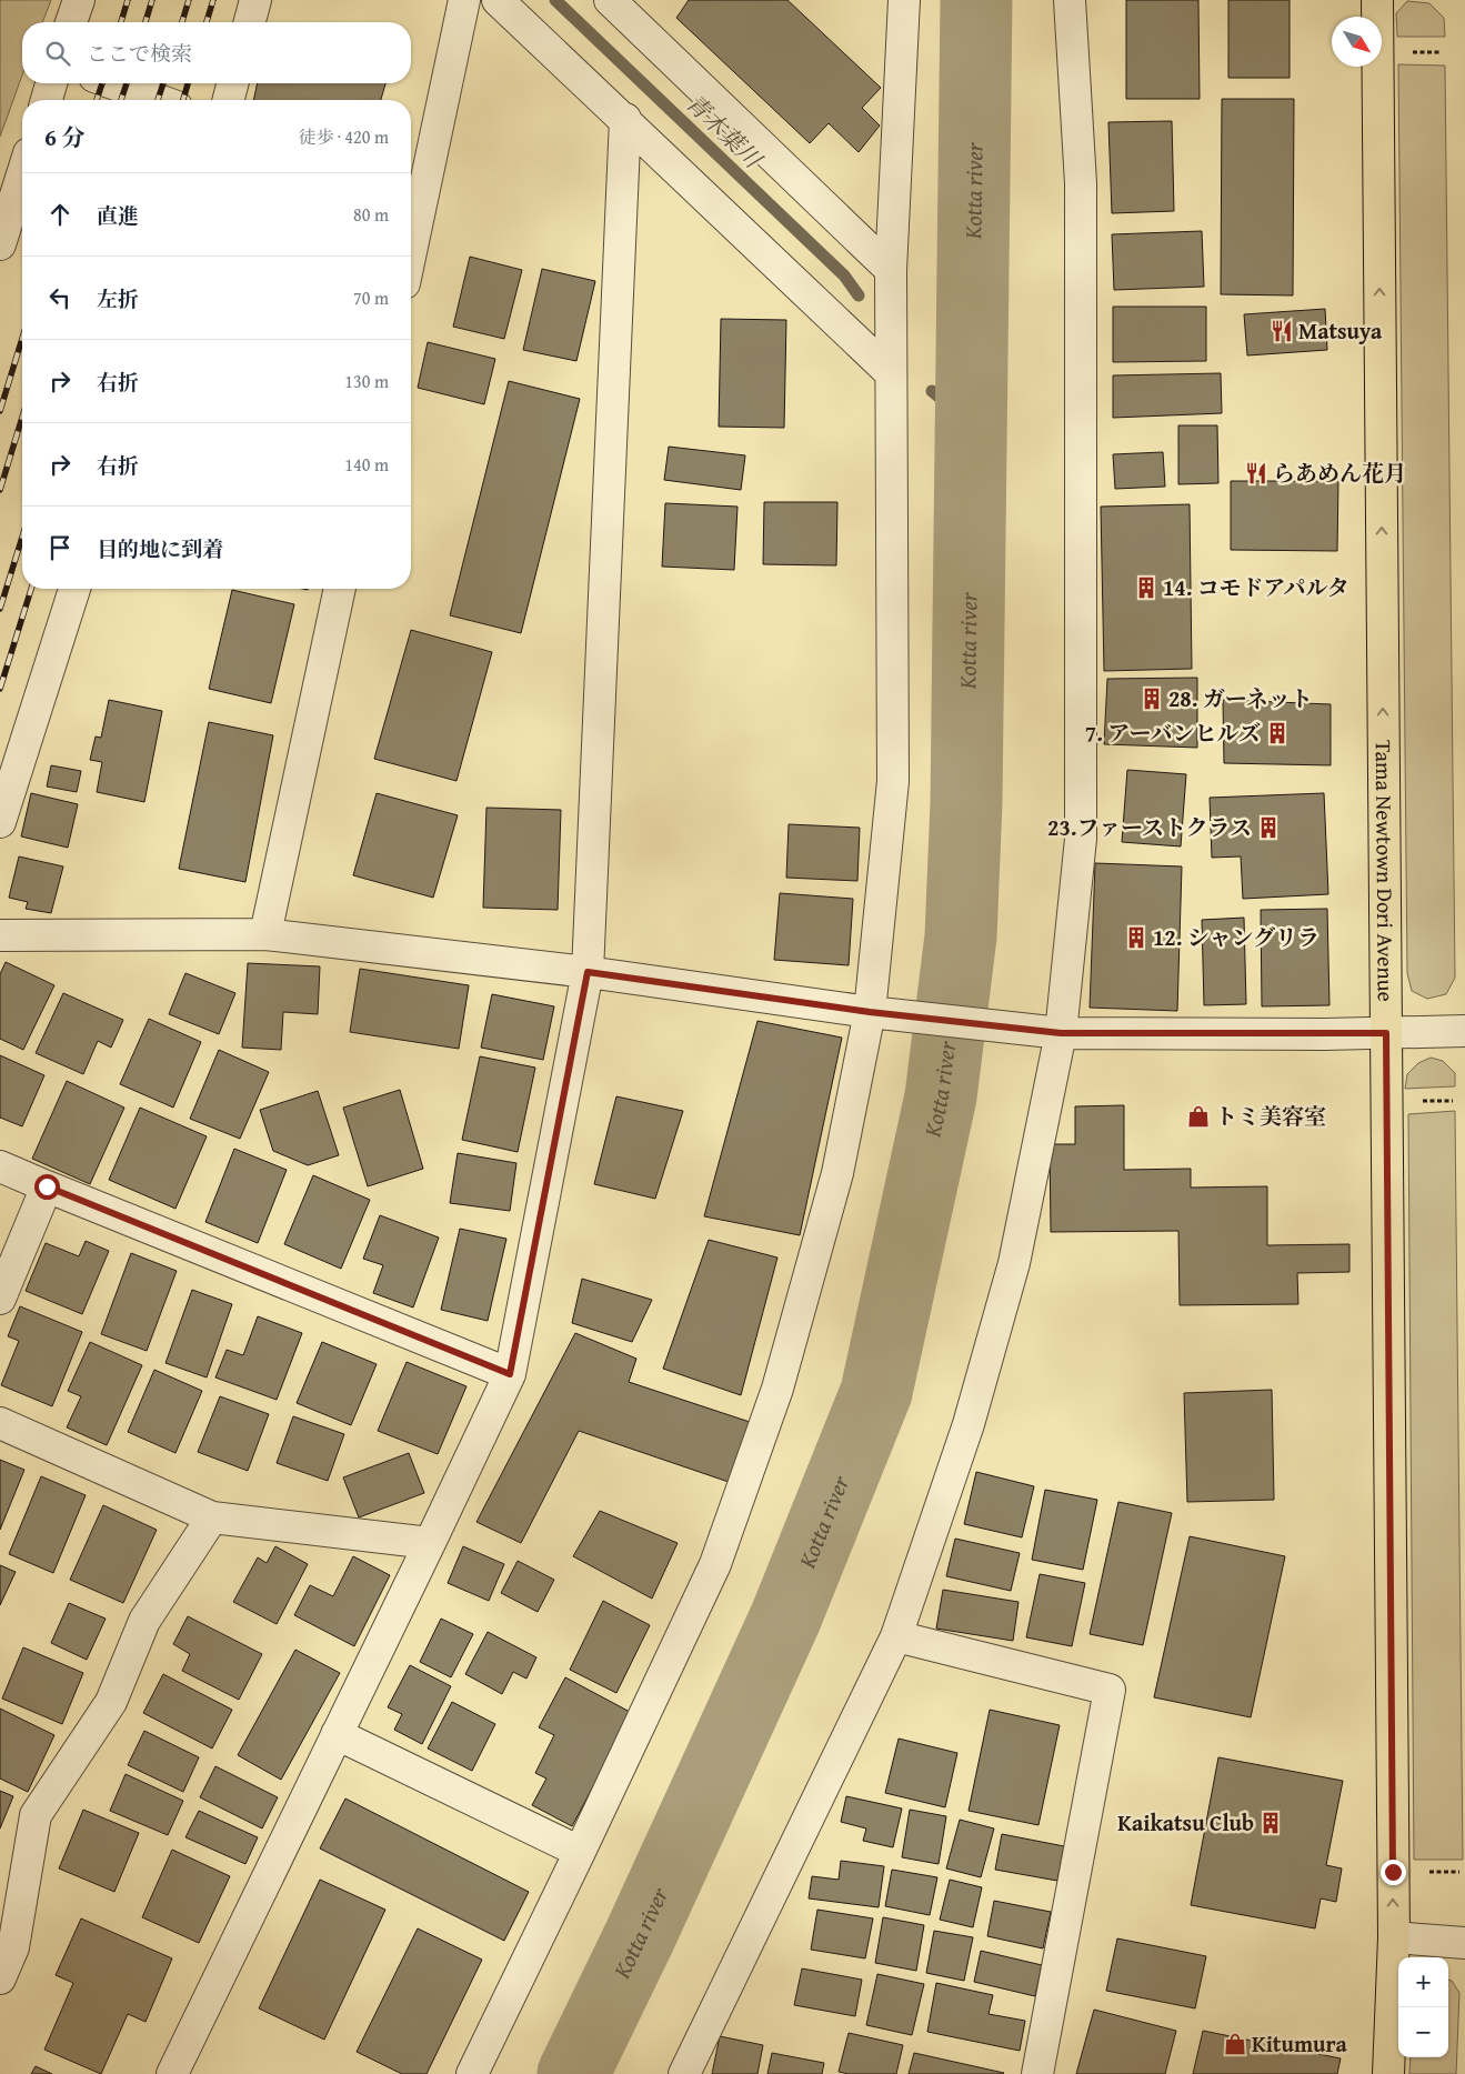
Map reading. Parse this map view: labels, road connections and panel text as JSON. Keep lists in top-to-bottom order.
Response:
{
  "streets": {
    "main road": ["Tama Newtown Dori Avenue"]
  },
  "one_way": ["Tama Newtown Dori Avenue"],
  "water": ["青木葉川", "Kotta river"],
  "places": {
    "restaurant": ["Matsuya", "らあめん花月"],
    "building": [
      "14. コモドアパルタ",
      "28. ガーネット",
      "7. アーバンヒルズ",
      "23.ファーストクラス",
      "12. シャングリラ",
      "Kaikatsu Club"
    ],
    "shop": ["トミ美容室", "Kitumura"]
  },
  "north": "bottom right",
  "page": {
    "search": "ここで検索",
    "heading": ["6 分", "徒歩 · 420 m"],
    "list": [
      ["直進", "80 m"],
      ["左折", "70 m"],
      ["右折", "130 m"],
      ["右折", "140 m"],
      "目的地に到着"
    ],
    "map_buttons": ["+", "−"]
  }
}
